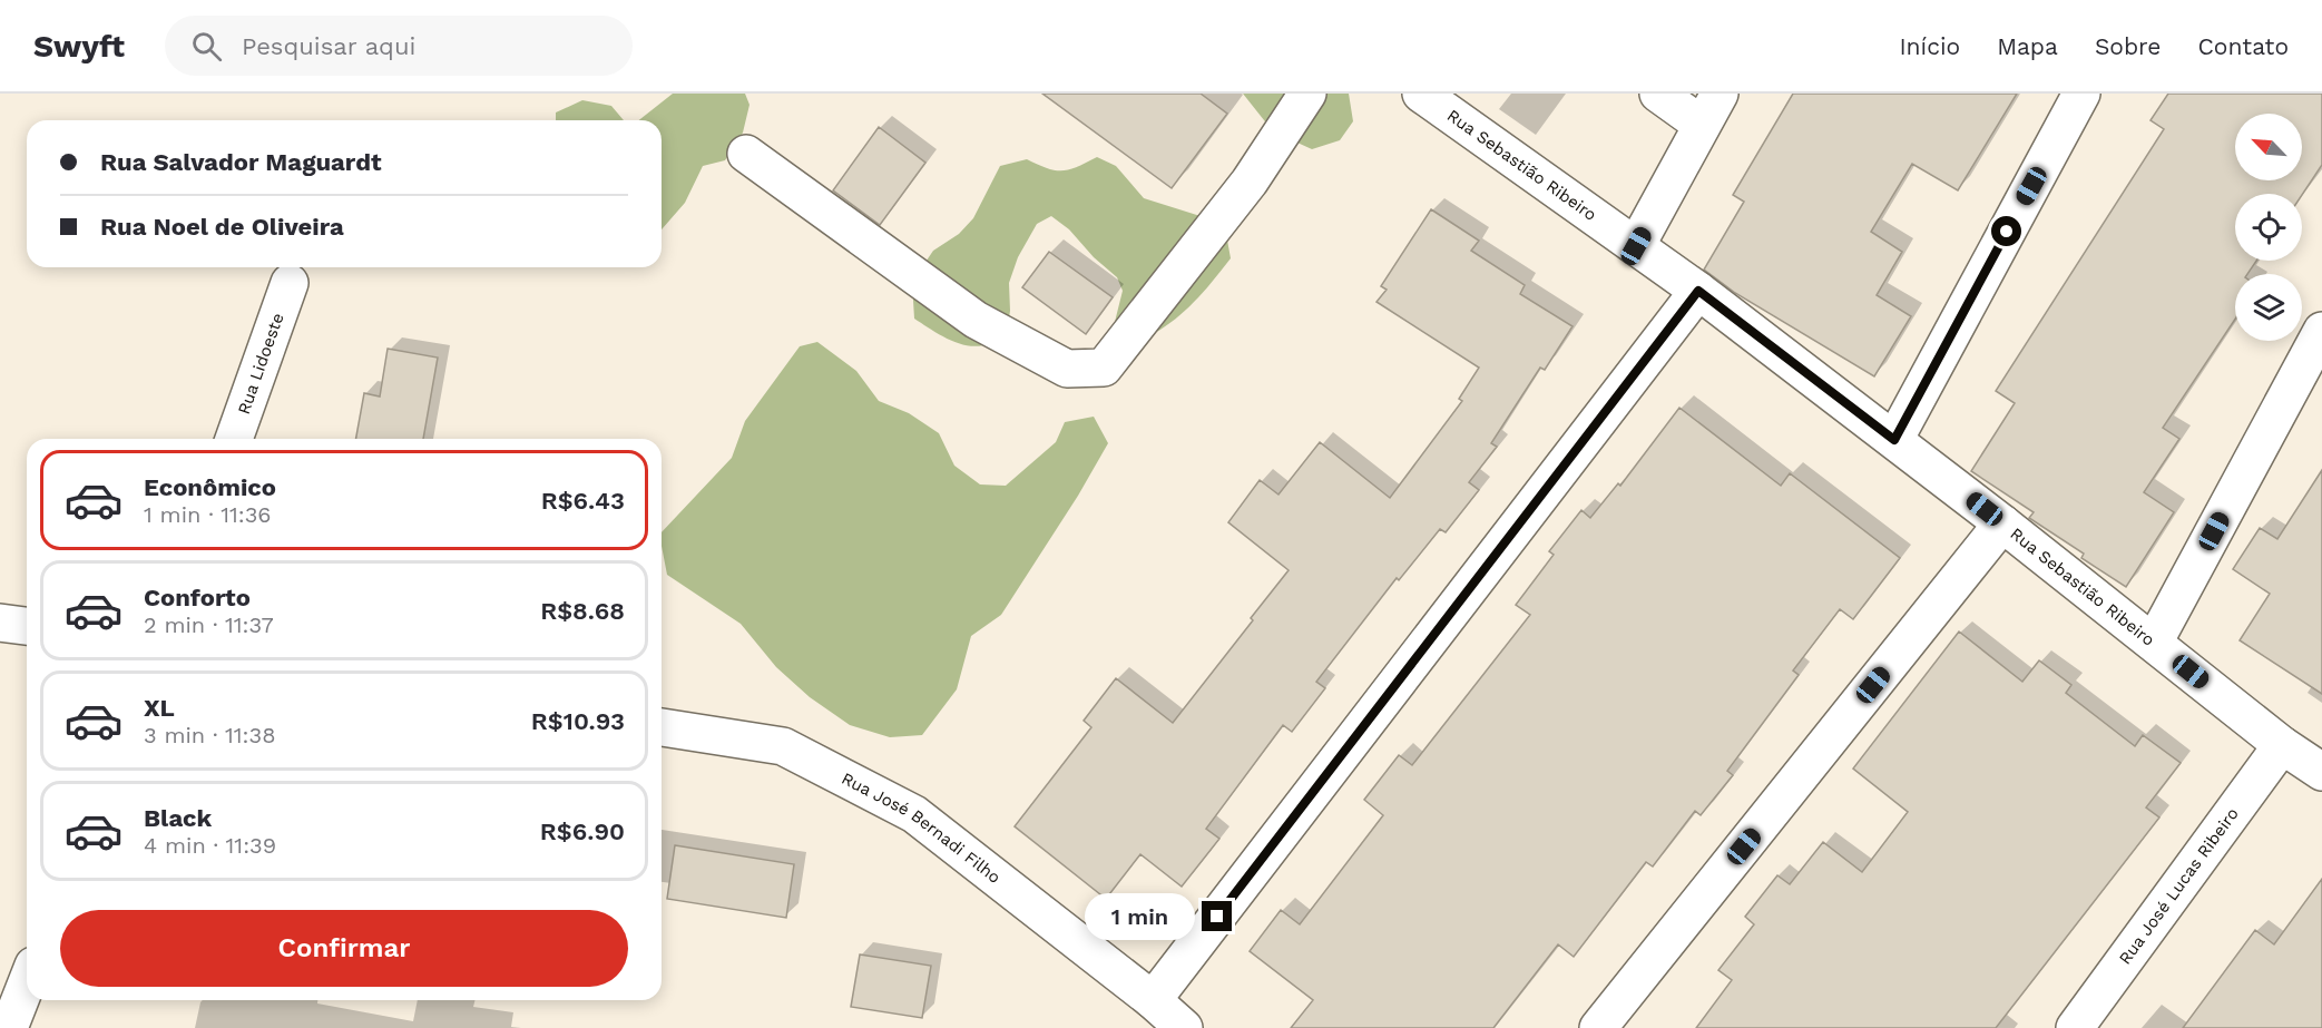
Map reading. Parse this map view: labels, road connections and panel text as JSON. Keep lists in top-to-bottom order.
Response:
{
  "streets": {
    "street": [
      "Rua Sebastião Ribeiro",
      "Rua Lidoeste",
      "Rua José Bernadi Filho",
      "Rua José Lucas Ribeiro"
    ]
  },
  "crossings": [
    ["Rua Sebastião Ribeiro", "Rua José Lucas Ribeiro"]
  ],
  "north": "top left",
  "page": {
    "header": "Swyft",
    "search": "Pesquisar aqui",
    "nav": [
      "Início",
      "Mapa",
      "Sobre",
      "Contato"
    ],
    "banner": ["Rua Salvador Maguardt", "Rua Noel de Oliveira"],
    "list": [
      {
        "name": "Econômico",
        "note": "1 min · 11:36",
        "value": "R$6.43"
      },
      {
        "name": "Conforto",
        "note": "2 min · 11:37",
        "value": "R$8.68"
      },
      {
        "name": "XL",
        "note": "3 min · 11:38",
        "value": "R$10.93"
      },
      {
        "name": "Black",
        "note": "4 min · 11:39",
        "value": "R$6.90"
      }
    ],
    "bubble": "1 min",
    "buttons": "Confirmar"
  }
}
